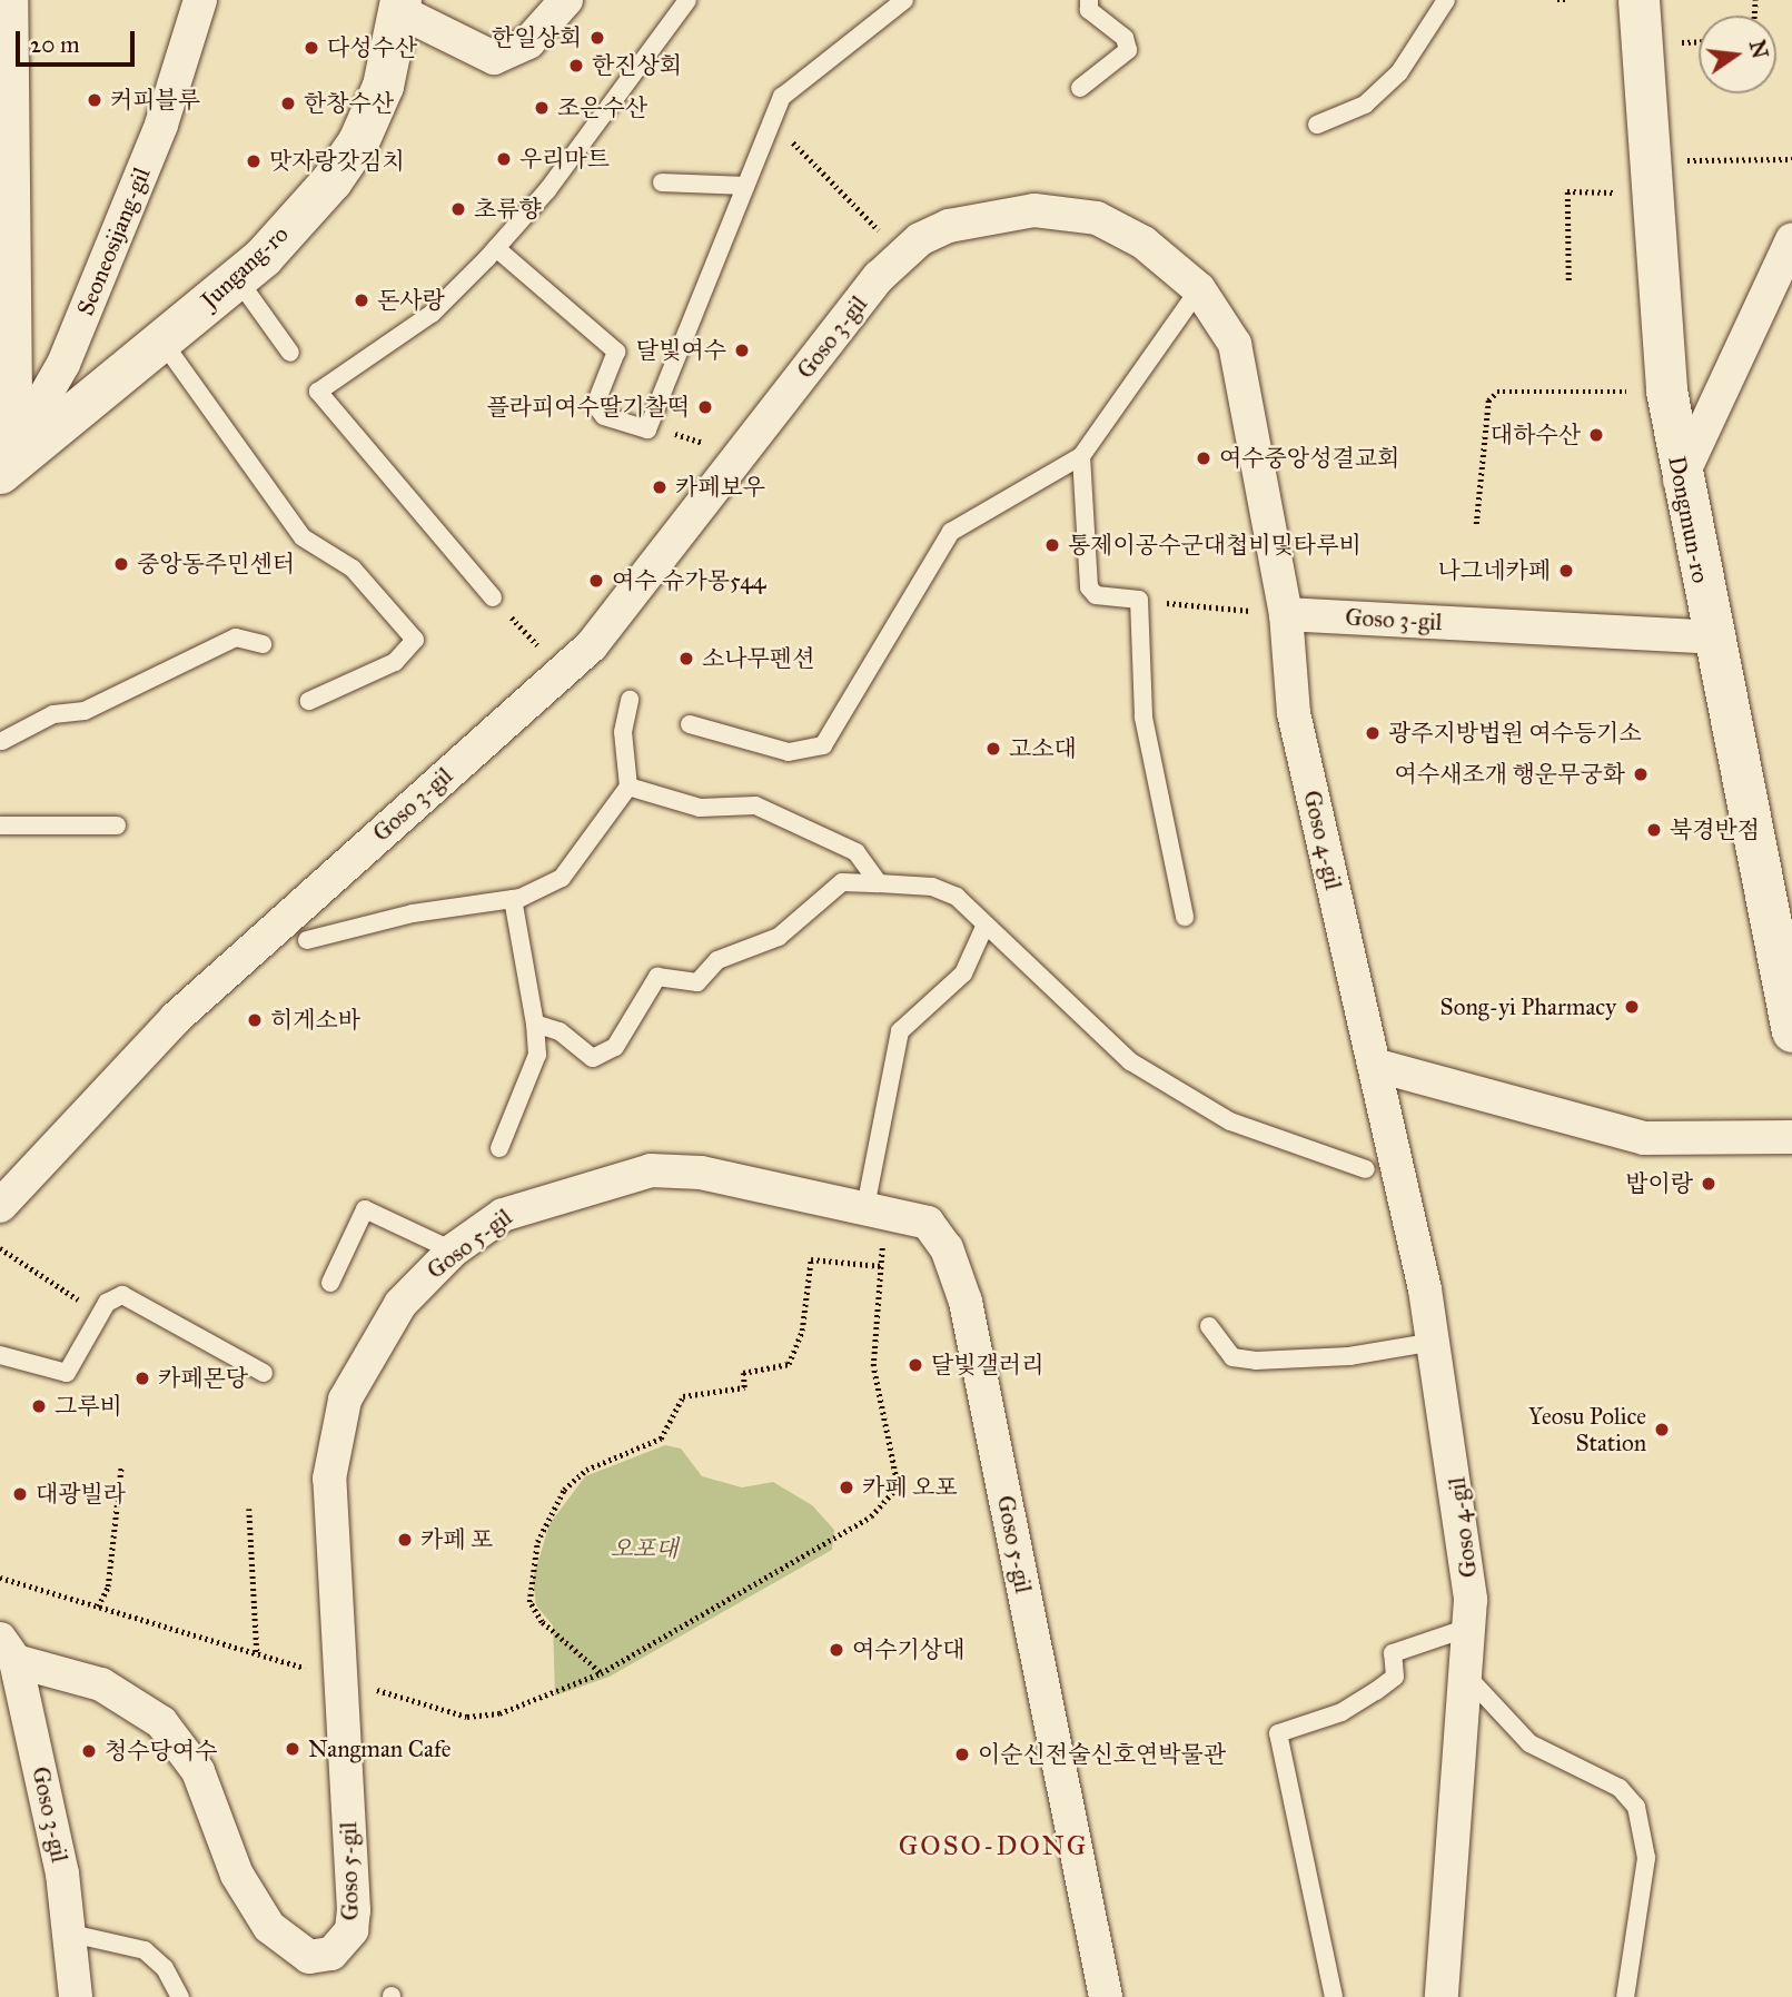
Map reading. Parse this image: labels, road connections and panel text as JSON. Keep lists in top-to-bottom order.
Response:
{
  "streets": {
    "street": [
      "Seoneosijang-gil",
      "Jungang-ro",
      "Goso 3-gil",
      "Dongmun-ro",
      "Goso 4-gil",
      "Goso 5-gil"
    ]
  },
  "crossings": [
    ["Seoneosijang-gil", "Jungang-ro"],
    ["Goso 3-gil", "Dongmun-ro"],
    ["Goso 3-gil", "Goso 4-gil"],
    ["Goso 3-gil", "Goso 5-gil"]
  ],
  "districts": ["GOSO-DONG"],
  "parks": ["오포대"],
  "places": [
    "한일상회",
    "다성수산",
    "한진상회",
    "커피블루",
    "한창수산",
    "조은수산",
    "우리마트",
    "맛자랑갓김치",
    "초류향",
    "돈사랑",
    "달빛여수",
    "플라피여수딸기찰떡",
    "대하수산",
    "여수중앙성결교회",
    "카페보우",
    "통제이공수군대첩비및타루비",
    "중앙동주민센터",
    "나그네카페",
    "여수 슈가몽544",
    "소나무펜션",
    "광주지방법원 여수등기소",
    "고소대",
    "여수새조개 행운무궁화",
    "북경반점",
    "Song-yi Pharmacy",
    "히게소바",
    "밥이랑",
    "달빛갤러리",
    "카페몬당",
    "그루비",
    "Yeosu Police Station",
    "카페 오포",
    "대광빌라",
    "카페 포",
    "여수기상대",
    "Nangman Cafe",
    "청수당여수",
    "이순신전술신호연박물관"
  ],
  "scale_bar": "20 m",
  "north": "right"
}
